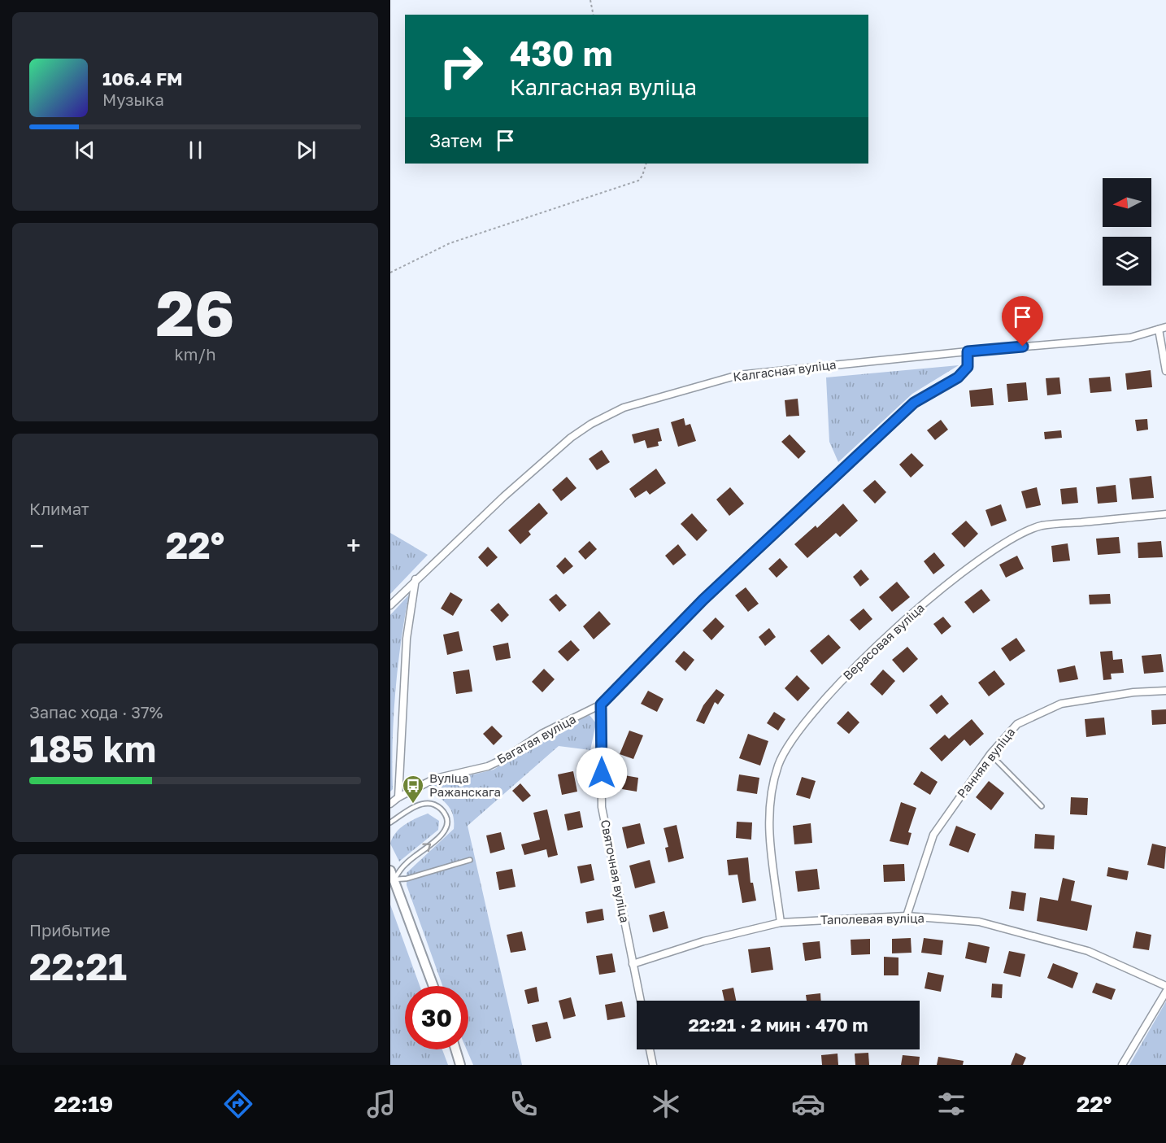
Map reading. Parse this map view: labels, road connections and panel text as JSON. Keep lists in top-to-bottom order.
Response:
{
  "streets": {
    "street": [
      "Калгасная вуліца",
      "Верасовая вуліца",
      "Багатая вуліца",
      "Ранняя вуліца",
      "Святочная вуліца",
      "Таполевая вуліца"
    ]
  },
  "crossings": [
    ["Верасовая вуліца", "Таполевая вуліца"],
    ["Багатая вуліца", "Святочная вуліца"],
    ["Ранняя вуліца", "Таполевая вуліца"],
    ["Святочная вуліца", "Таполевая вуліца"]
  ],
  "places": {
    "bus stop": ["Вуліца Ражанскага"]
  },
  "north": "left",
  "page": {
    "turn": ["430 m", "Калгасная вуліца"],
    "song": ["106.4 FM", "Музыка"],
    "then": "Затем",
    "tile": [
      ["26", "km/h"],
      "Климат",
      ["Запас хода · 37%", "185 km"],
      ["Прибытие", "22:21"]
    ],
    "heat": ["−", "22°", "+"],
    "limit": "30",
    "trip": "22:21 · 2 мин · 470 m",
    "tabs": ["22:19", "22°"]
  }
}
